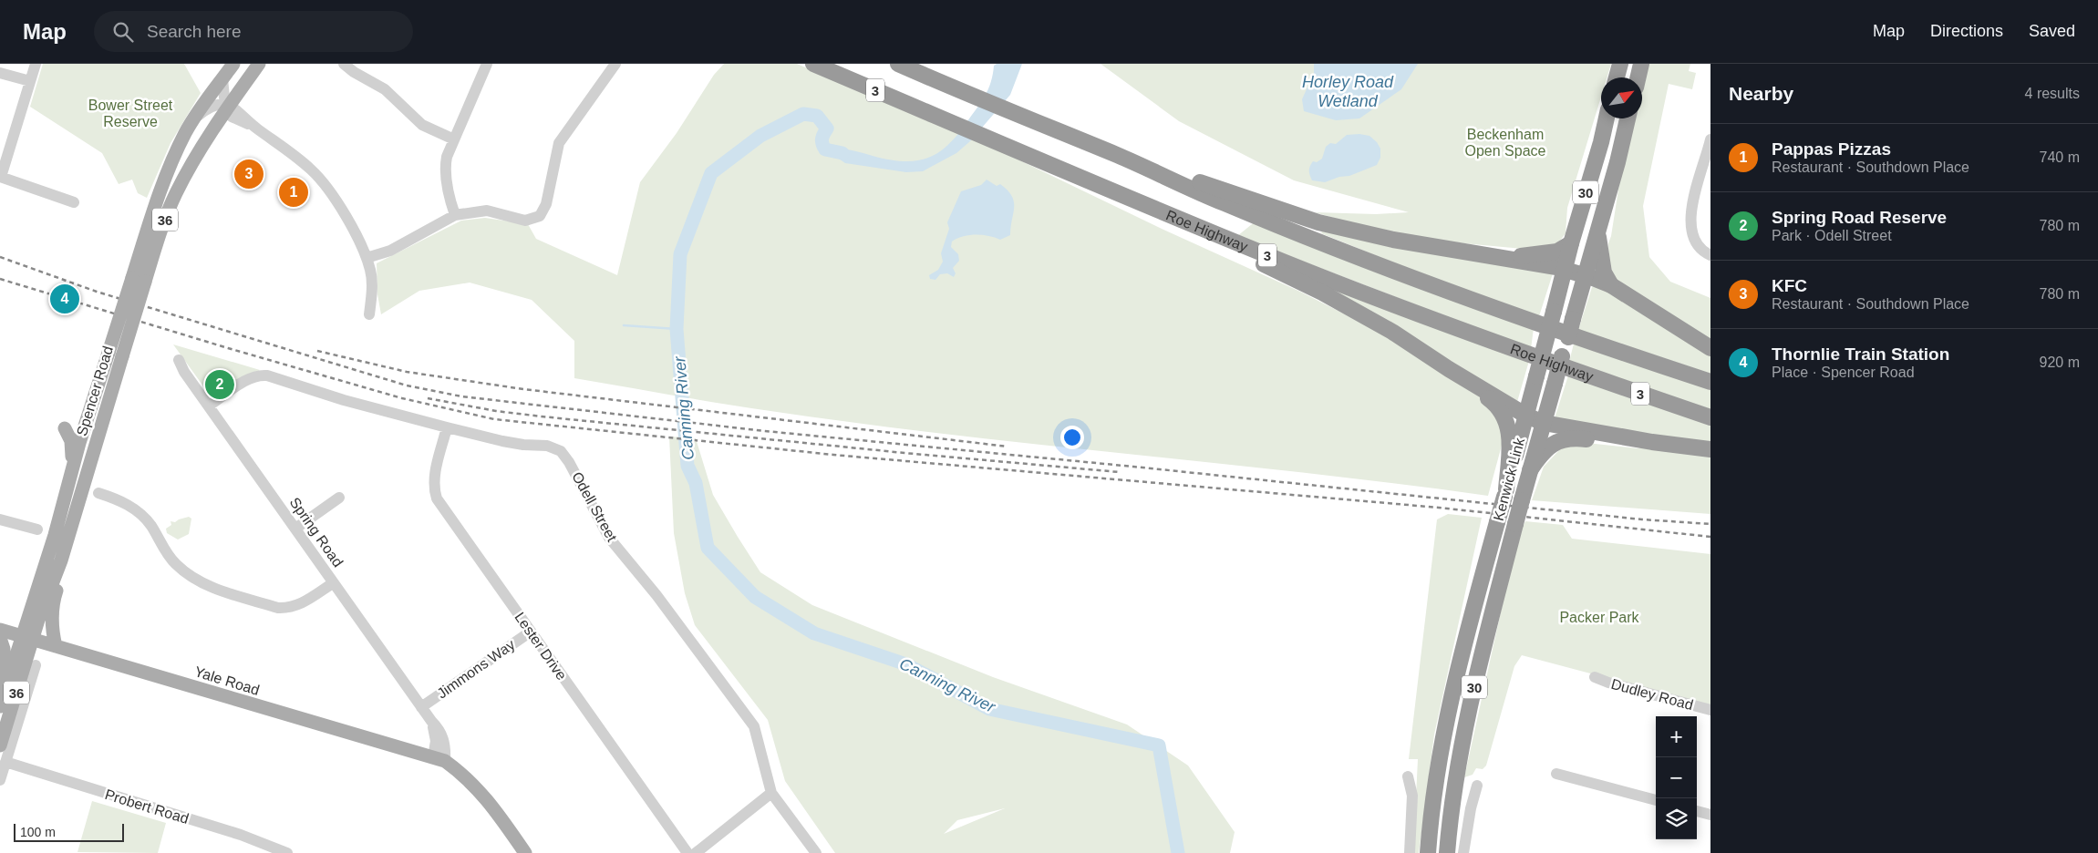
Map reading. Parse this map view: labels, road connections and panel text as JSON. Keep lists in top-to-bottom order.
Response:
{
  "streets": {
    "highway": [
      "3",
      "30",
      "Roe Highway",
      "Kenwick Link"
    ],
    "main road": ["36", "Spencer Road", "Yale Road"],
    "street": [
      "Odell Street",
      "Spring Road",
      "Lester Drive",
      "Jimmons Way",
      "Dudley Road",
      "Probert Road"
    ]
  },
  "crossings": [
    ["Spencer Road", "Yale Road"],
    ["Odell Street", "Spring Road"],
    ["Odell Street", "Lester Drive"],
    ["Spring Road", "Jimmons Way"],
    ["Spring Road", "Yale Road"],
    ["Lester Drive", "Jimmons Way"]
  ],
  "water": ["Horley Road Wetland", "Canning River"],
  "parks": ["Bower Street Reserve", "Beckenham Open Space", "Packer Park"],
  "scale_bar": "100 m",
  "north": "top right",
  "page": {
    "header": "Map",
    "search": "Search here",
    "nav": ["Map", "Directions", "Saved"],
    "heading": ["Nearby", "4 results"],
    "list": [
      {
        "mark": "1",
        "name": "Pappas Pizzas",
        "note": "Restaurant · Southdown Place",
        "value": "740 m"
      },
      {
        "mark": "2",
        "name": "Spring Road Reserve",
        "note": "Park · Odell Street",
        "value": "780 m"
      },
      {
        "mark": "3",
        "name": "KFC",
        "note": "Restaurant · Southdown Place",
        "value": "780 m"
      },
      {
        "mark": "4",
        "name": "Thornlie Train Station",
        "note": "Place · Spencer Road",
        "value": "920 m"
      }
    ],
    "pins": [
      "3",
      "1",
      "4",
      "2"
    ],
    "map_buttons": ["+", "−"],
    "scale": "100 m"
  }
}
